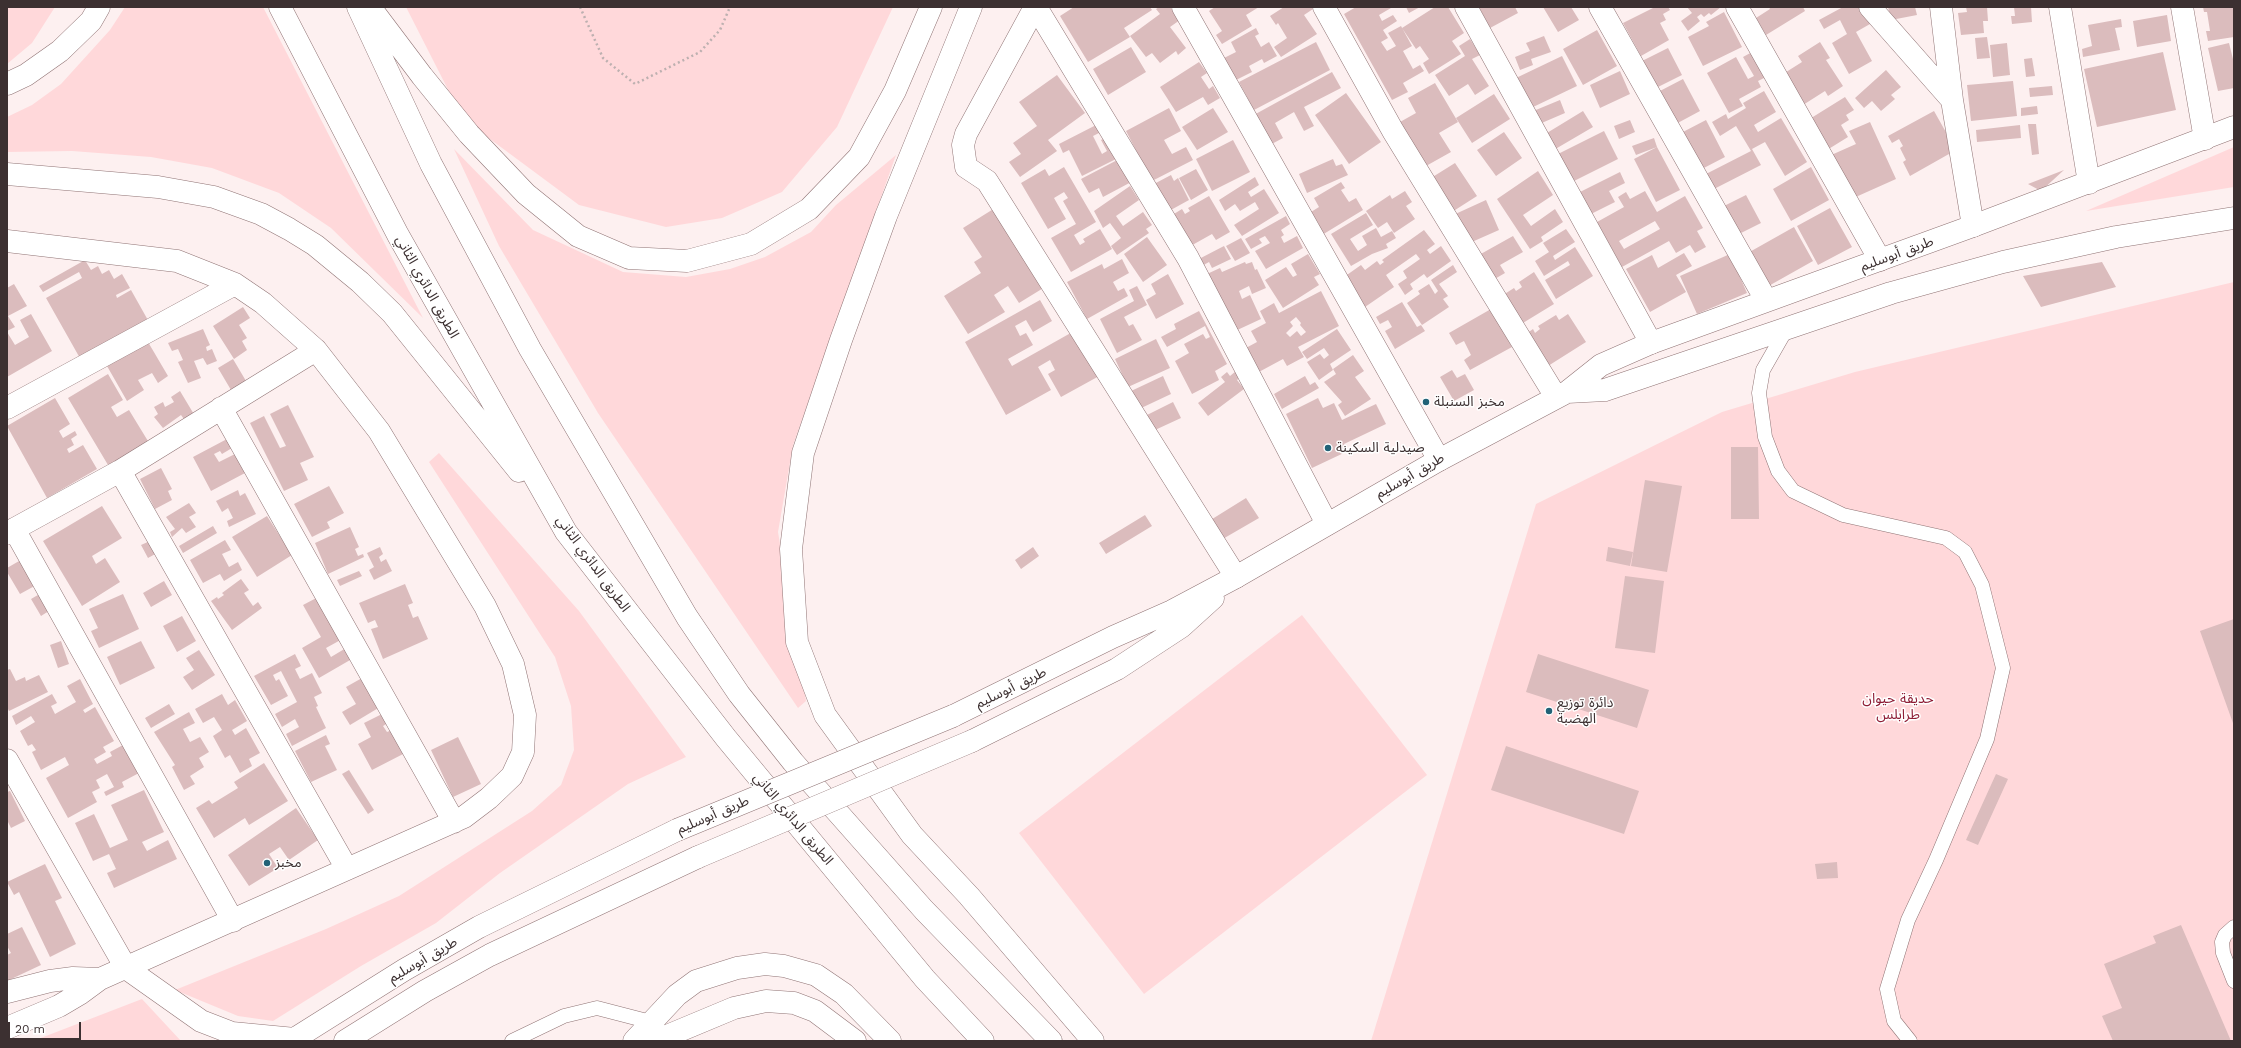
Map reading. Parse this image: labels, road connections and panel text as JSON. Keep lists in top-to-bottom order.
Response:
{
  "streets": {
    "main road": ["طريق أبوسليم", "الطريق الدائري الثاني"]
  },
  "parks": ["حديقة حيوان طرابلس"],
  "places": [
    "مخبز السنبلة",
    "صيدلية السكينة",
    "دائرة توزيع الهضبة",
    "مخبز"
  ],
  "scale_bar": "20 m"
}
